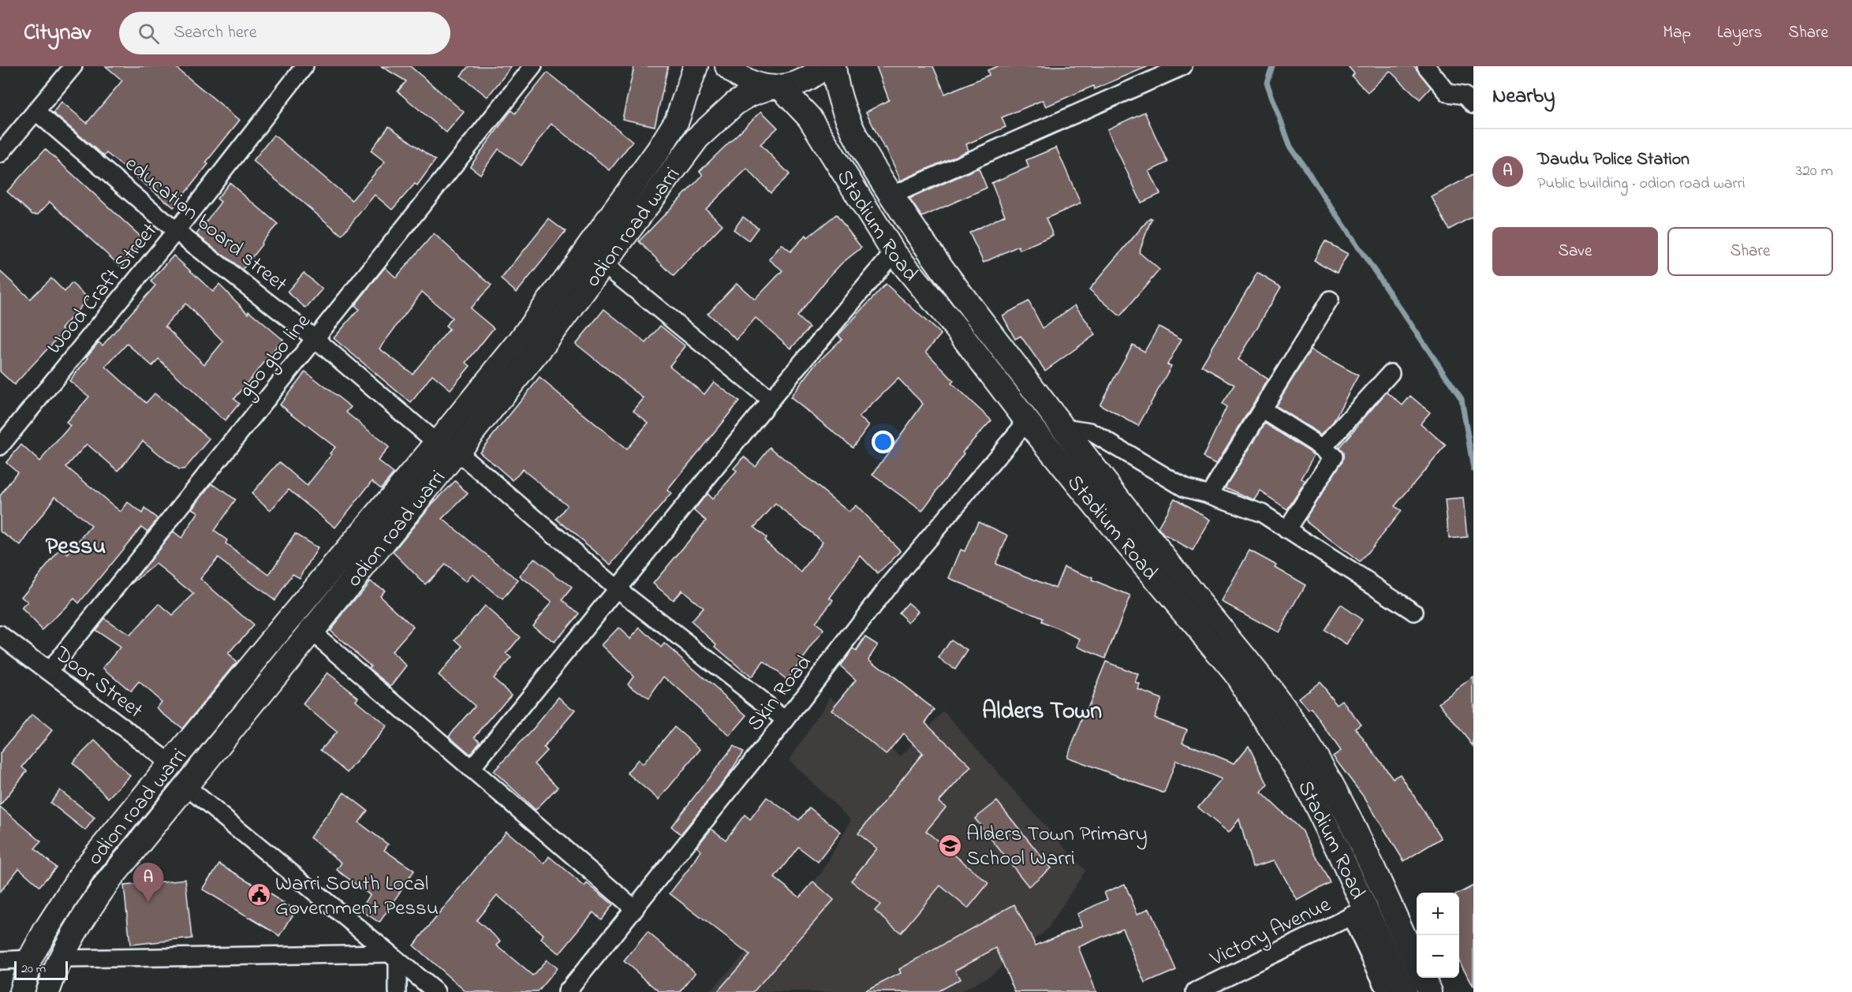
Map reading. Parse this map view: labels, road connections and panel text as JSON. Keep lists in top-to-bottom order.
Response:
{
  "streets": {
    "main road": ["Stadium Road", "odion road warri"],
    "street": [
      "education board street",
      "Wood Craft Street",
      "gbo gbo line",
      "Door Street",
      "Skin Road",
      "Victory Avenue"
    ]
  },
  "crossings": [
    ["education board street", "odion road warri"],
    ["education board street", "Wood Craft Street"],
    ["education board street", "gbo gbo line"],
    ["education board street", "Skin Road"],
    ["Stadium Road", "odion road warri"],
    ["Stadium Road", "Skin Road"],
    ["Stadium Road", "Victory Avenue"],
    ["odion road warri", "Door Street"],
    ["gbo gbo line", "Door Street"]
  ],
  "districts": ["Pessu", "Alders Town"],
  "places": {
    "school or university": ["Alders Town Primary School Warri"],
    "public building": ["Warri South Local Government Pessu"]
  },
  "scale_bar": "20 m",
  "page": {
    "header": "Citynav",
    "search": "Search here",
    "nav": ["Map", "Layers", "Share"],
    "heading": "Nearby",
    "list": [
      {
        "mark": "A",
        "name": "Daudu Police Station",
        "note": "Public building · odion road warri",
        "value": "320 m"
      }
    ],
    "buttons": ["Save", "Share"],
    "pins": "A",
    "map_buttons": ["+", "−"],
    "scale": "20 m"
  }
}
